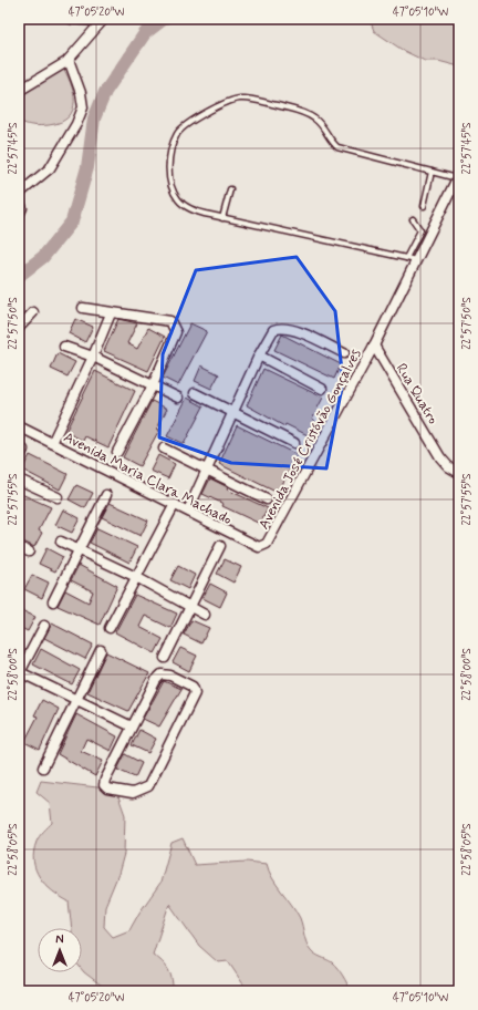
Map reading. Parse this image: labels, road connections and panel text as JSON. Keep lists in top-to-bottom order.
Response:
{
  "streets": {
    "street": ["Rua Quatro", "Avenida José Cristóvão Gonçalves", "Avenida Maria Clara Machado"]
  },
  "crossings": [
    ["Rua Quatro", "Avenida José Cristóvão Gonçalves"],
    ["Avenida José Cristóvão Gonçalves", "Avenida Maria Clara Machado"]
  ],
  "north": "top",
  "coordinates": [
    "47°05'20\"W",
    "47°05'10\"W",
    "22°57'45\"S",
    "22°57'50\"S",
    "22°57'55\"S",
    "22°58'00\"S",
    "22°58'05\"S"
  ]
}
